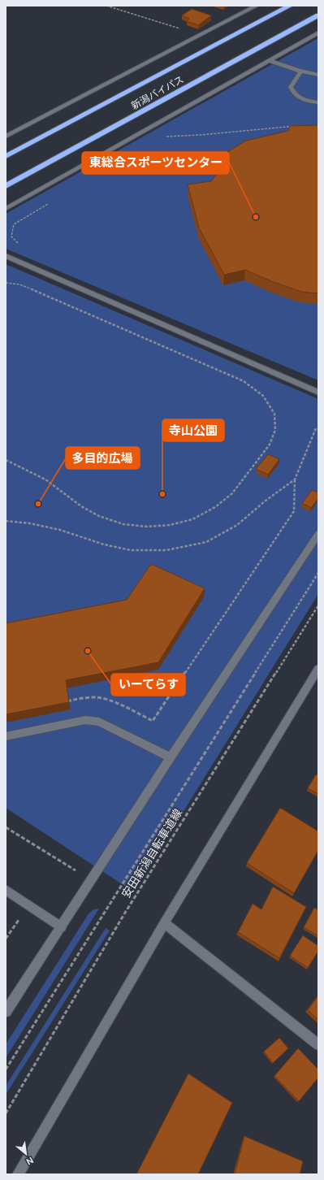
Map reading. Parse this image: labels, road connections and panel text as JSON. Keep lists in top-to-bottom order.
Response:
{
  "streets": {
    "highway": ["新潟バイパス"],
    "path": ["安田新潟自転車道線"]
  },
  "places": [
    "東総合スポーツセンター",
    "寺山公園",
    "多目的広場",
    "いーてらす"
  ],
  "north": "bottom right"
}
